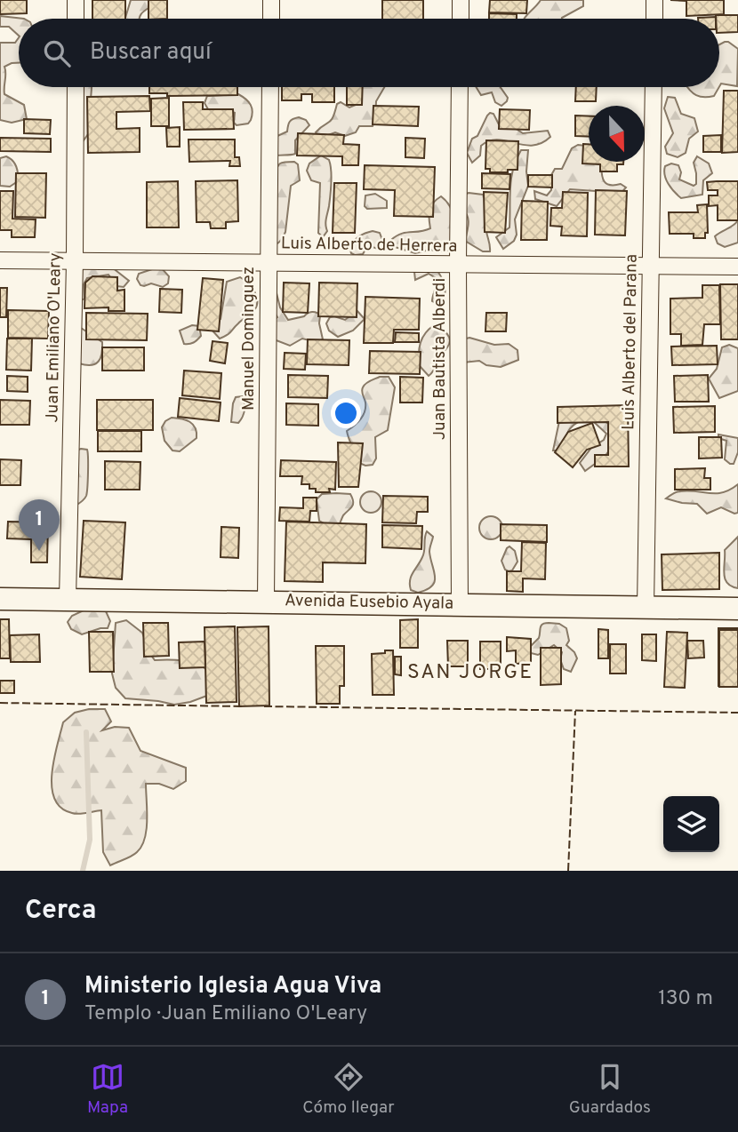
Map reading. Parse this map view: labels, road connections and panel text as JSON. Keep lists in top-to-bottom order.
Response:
{
  "streets": {
    "street": [
      "Luis Alberto de Herrera",
      "Juan Emiliano O'Leary",
      "Manuel Dominguez",
      "Luis Alberto del Parana",
      "Juan Bautista Alberdi",
      "Avenida Eusebio Ayala"
    ]
  },
  "crossings": [
    ["Luis Alberto de Herrera", "Juan Emiliano O'Leary"],
    ["Luis Alberto de Herrera", "Manuel Dominguez"],
    ["Luis Alberto de Herrera", "Luis Alberto del Parana"],
    ["Luis Alberto de Herrera", "Juan Bautista Alberdi"],
    ["Juan Emiliano O'Leary", "Avenida Eusebio Ayala"],
    ["Manuel Dominguez", "Avenida Eusebio Ayala"],
    ["Luis Alberto del Parana", "Avenida Eusebio Ayala"],
    ["Juan Bautista Alberdi", "Avenida Eusebio Ayala"]
  ],
  "districts": ["SAN JORGE"],
  "north": "bottom",
  "page": {
    "search": "Buscar aquí",
    "pins": "1",
    "heading": "Cerca",
    "list": [
      {
        "mark": "1",
        "name": "Ministerio Iglesia Agua Viva",
        "note": "Templo · Juan Emiliano O'Leary",
        "value": "130 m"
      }
    ],
    "nav": ["Mapa", "Cómo llegar", "Guardados"]
  }
}
